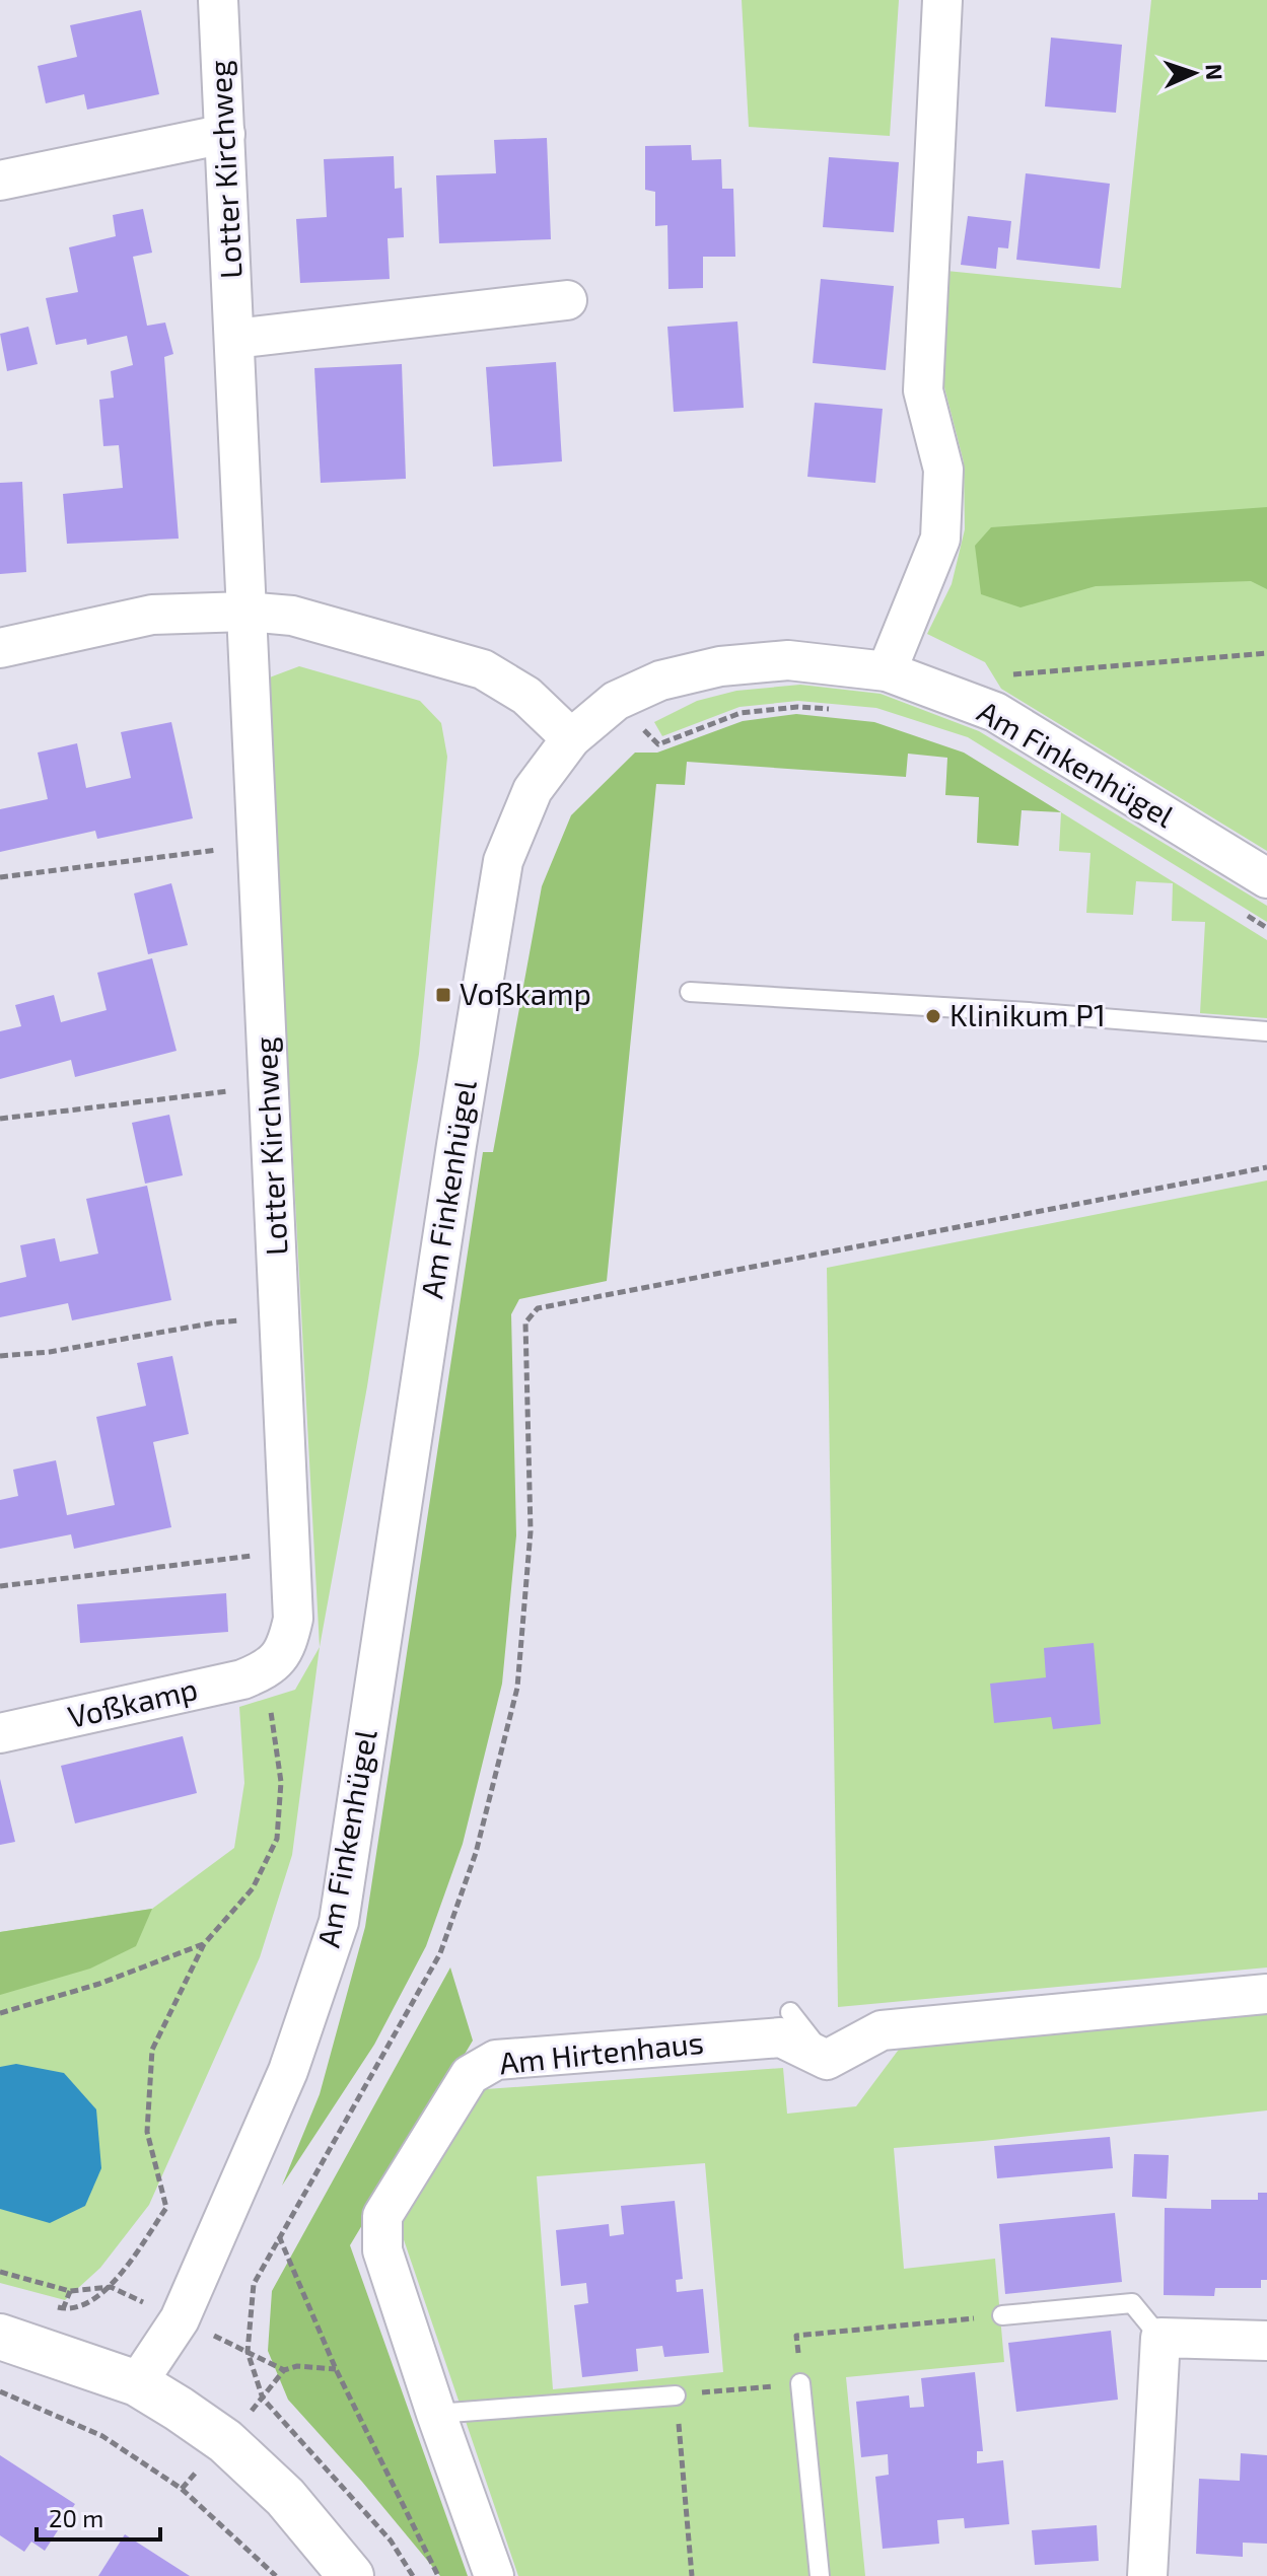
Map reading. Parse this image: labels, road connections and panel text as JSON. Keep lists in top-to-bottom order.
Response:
{
  "streets": {
    "street": [
      "Lotter Kirchweg",
      "Am Finkenhügel",
      "Voßkamp",
      "Am Hirtenhaus"
    ]
  },
  "crossings": [
    ["Lotter Kirchweg", "Voßkamp"]
  ],
  "places": {
    "transit": ["Voßkamp"],
    "other": ["Klinikum P1"]
  },
  "scale_bar": "20 m",
  "north": "right"
}
